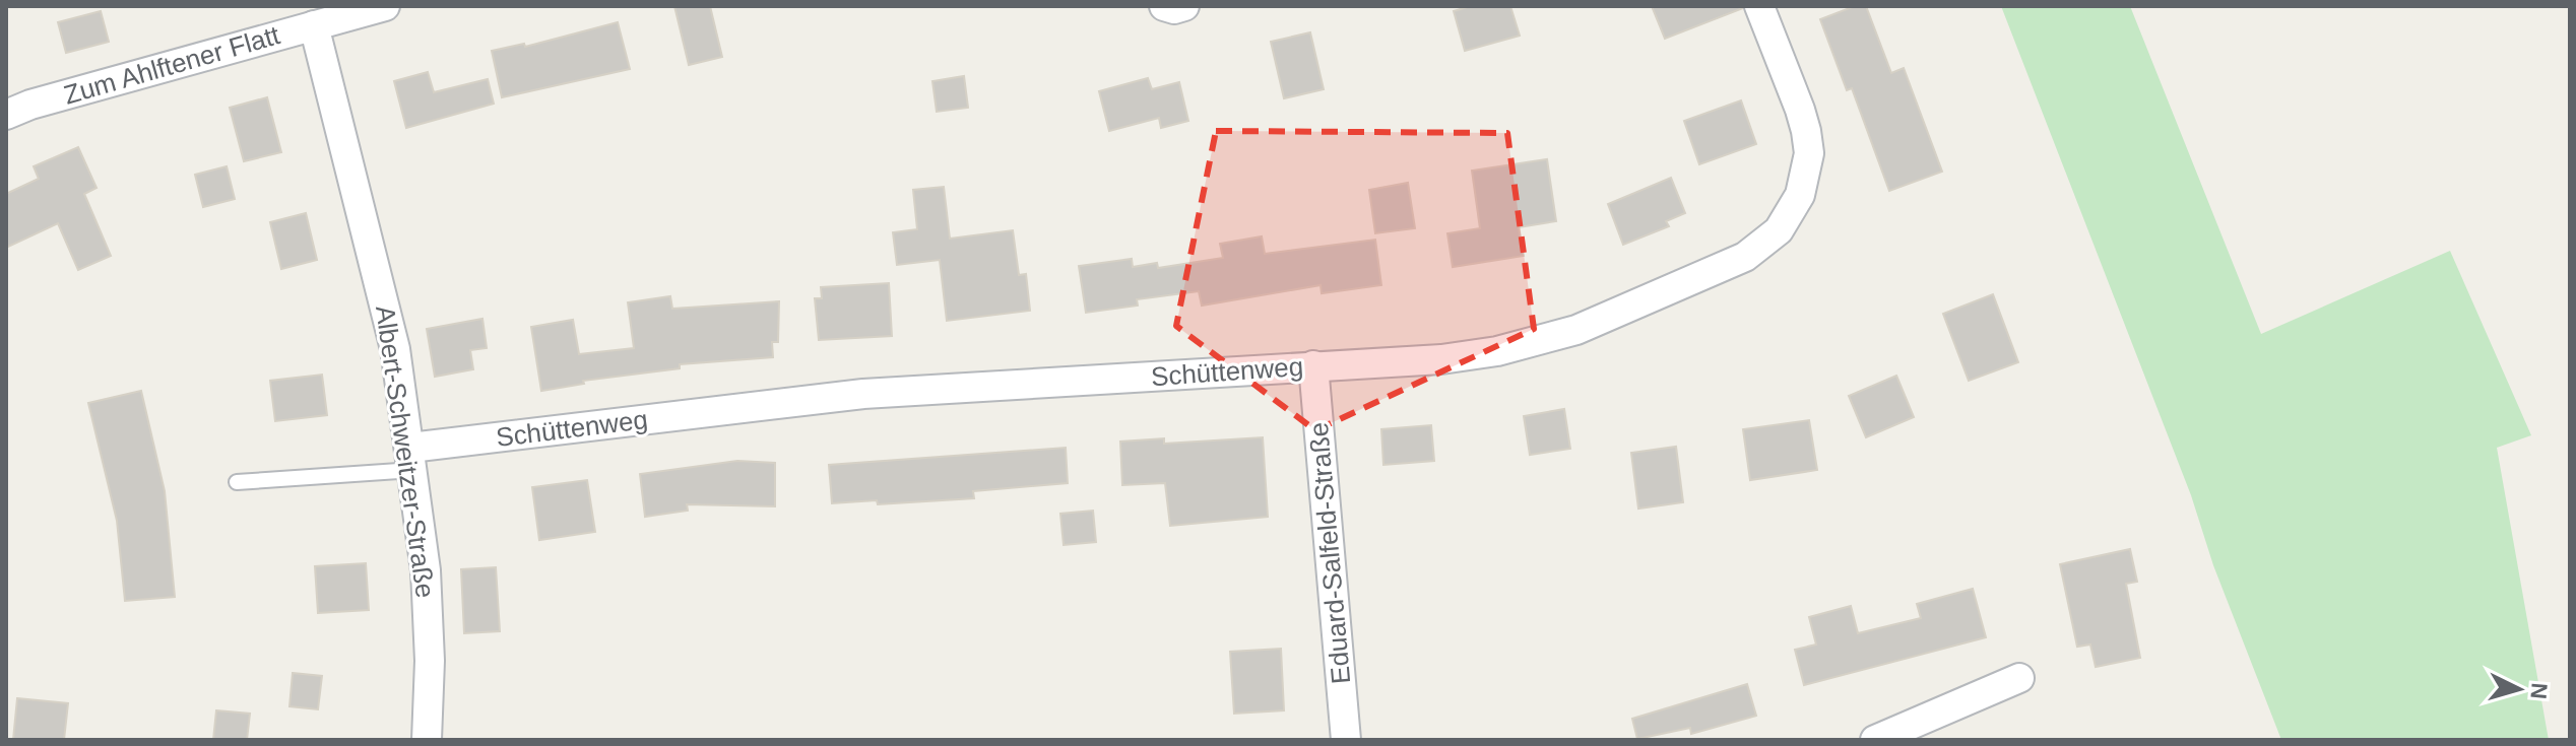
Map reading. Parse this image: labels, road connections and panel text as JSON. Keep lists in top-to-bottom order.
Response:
{
  "streets": {
    "street": [
      "Zum Ahlftener Flatt",
      "Schüttenweg",
      "Albert-Schweitzer-Straße",
      "Eduard-Salfeld-Straße"
    ]
  },
  "crossings": [
    ["Zum Ahlftener Flatt", "Albert-Schweitzer-Straße"],
    ["Schüttenweg", "Albert-Schweitzer-Straße"],
    ["Schüttenweg", "Eduard-Salfeld-Straße"]
  ],
  "north": "right"
}
